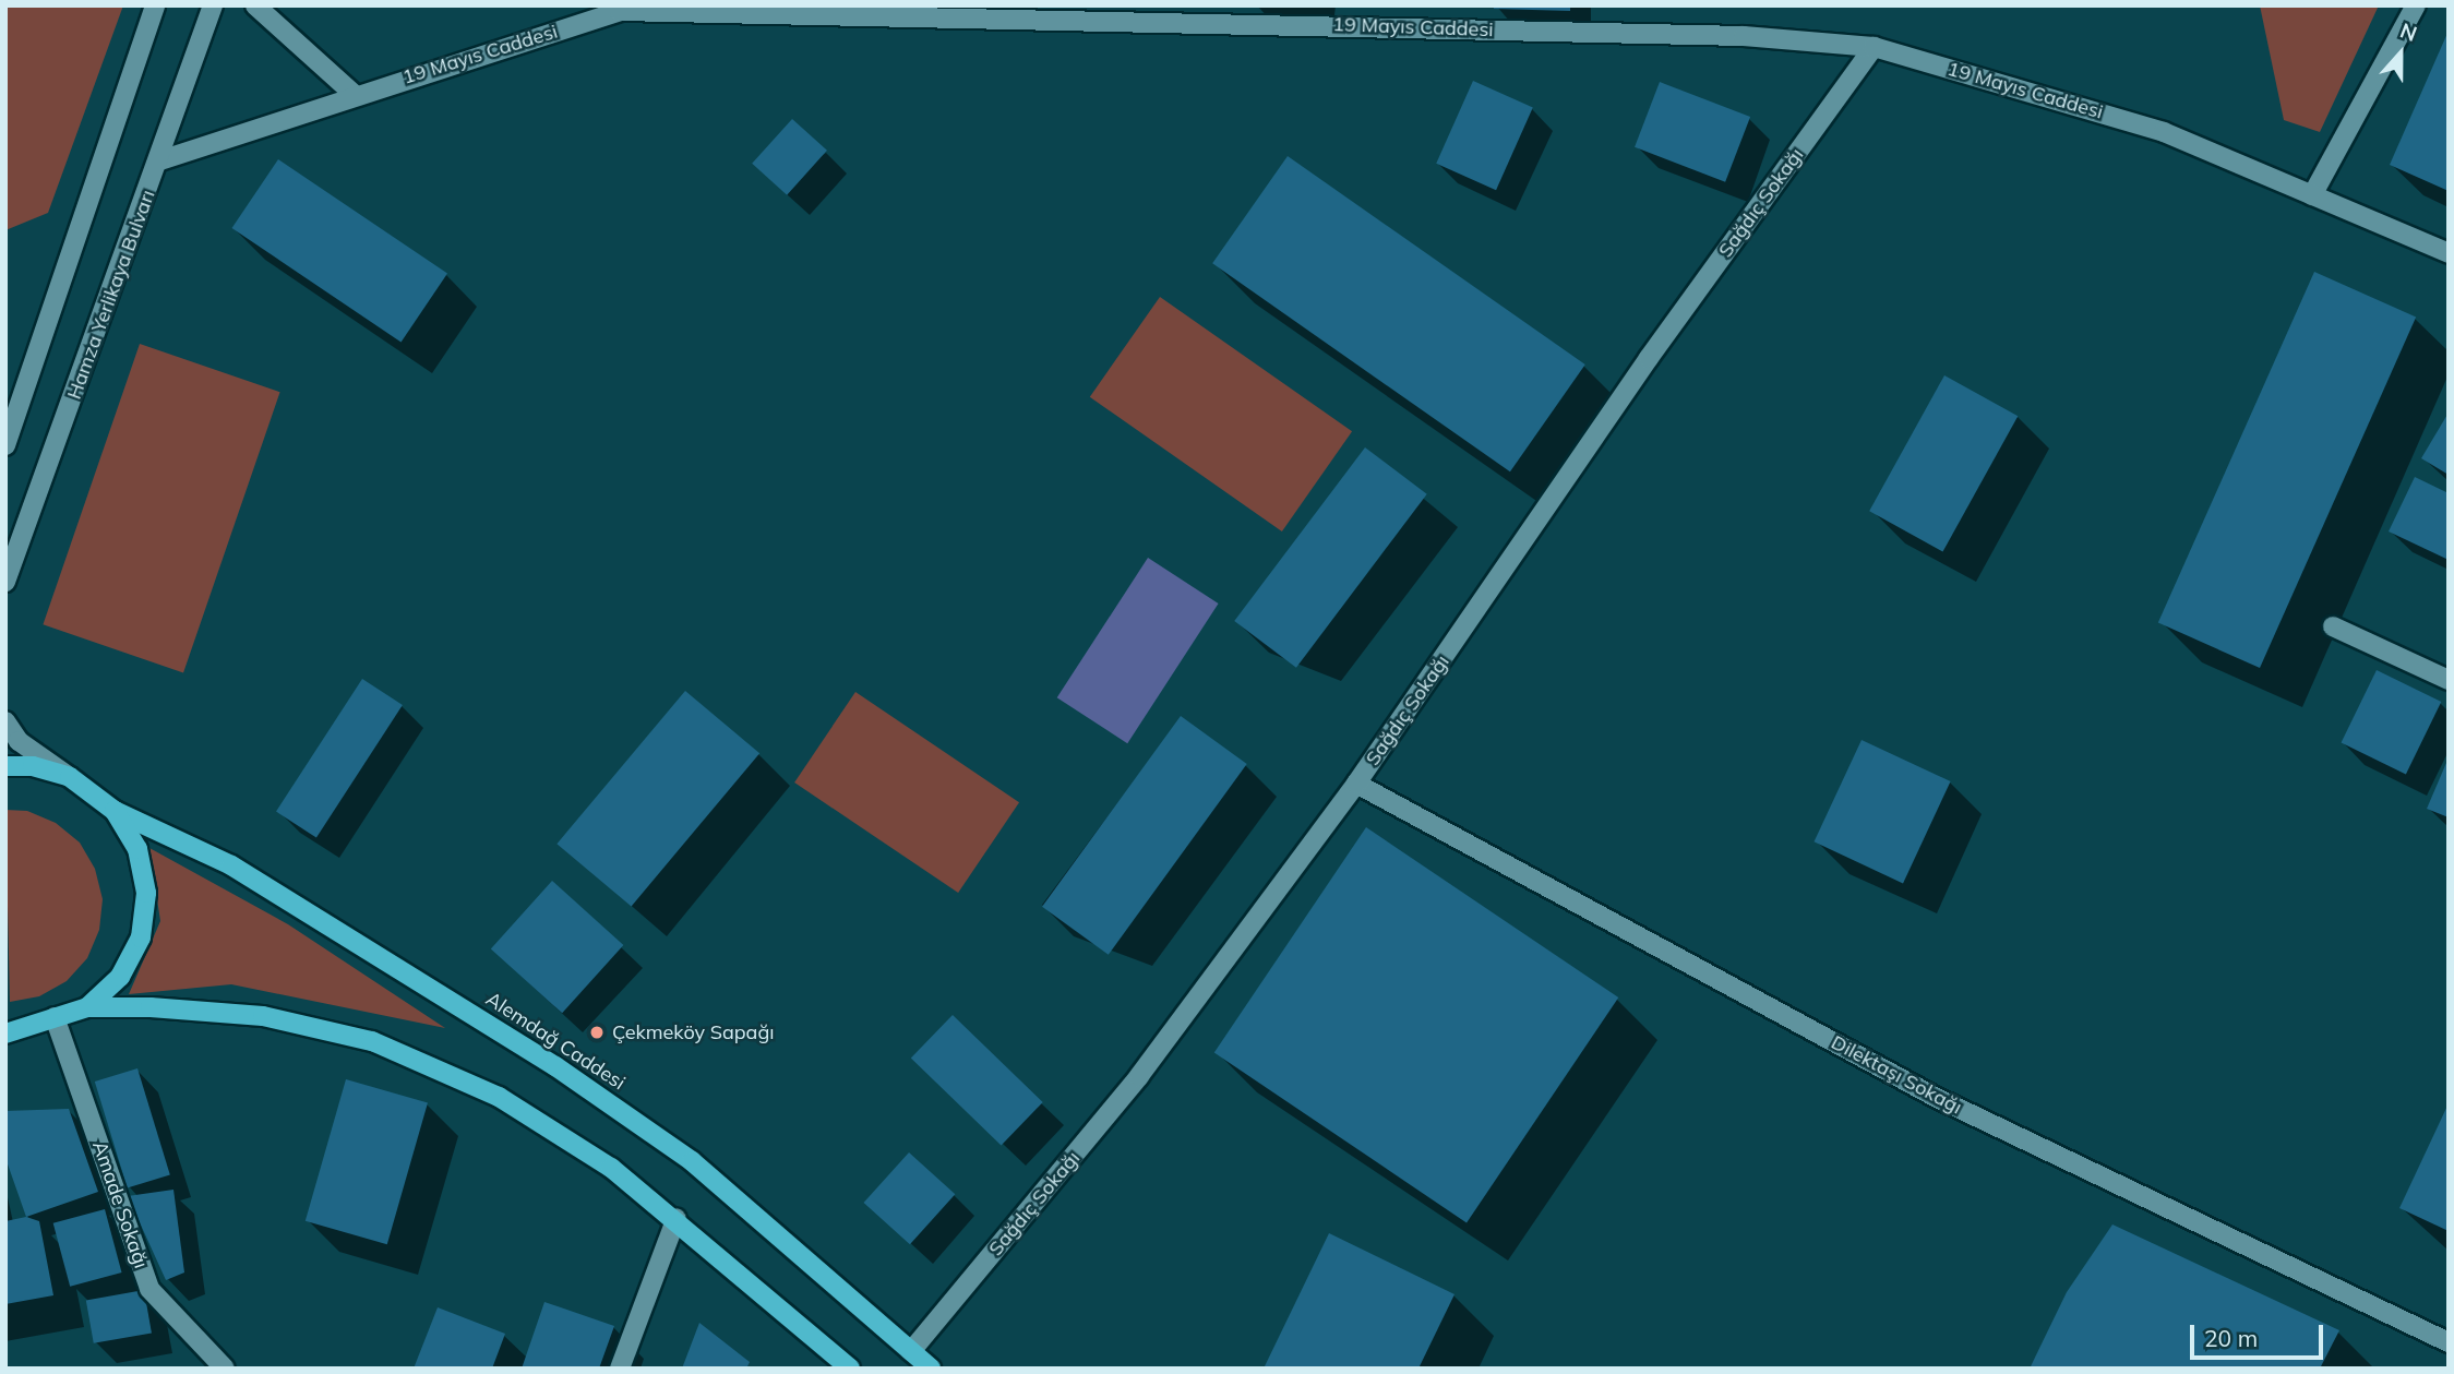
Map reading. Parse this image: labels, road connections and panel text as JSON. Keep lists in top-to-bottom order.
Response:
{
  "streets": {
    "main road": ["Alemdağ Caddesi"],
    "street": [
      "19 Mayıs Caddesi",
      "Sağdıç Sokağı",
      "Hamza Yerlikaya Bulvarı",
      "Dilektaşı Sokağı",
      "Amade Sokağı"
    ]
  },
  "crossings": [
    ["19 Mayıs Caddesi", "Sağdıç Sokağı"],
    ["19 Mayıs Caddesi", "Hamza Yerlikaya Bulvarı"],
    ["Sağdıç Sokağı", "Alemdağ Caddesi"],
    ["Sağdıç Sokağı", "Dilektaşı Sokağı"],
    ["Alemdağ Caddesi", "Amade Sokağı"]
  ],
  "places": ["Çekmeköy Sapağı"],
  "scale_bar": "20 m",
  "north": "top"
}
